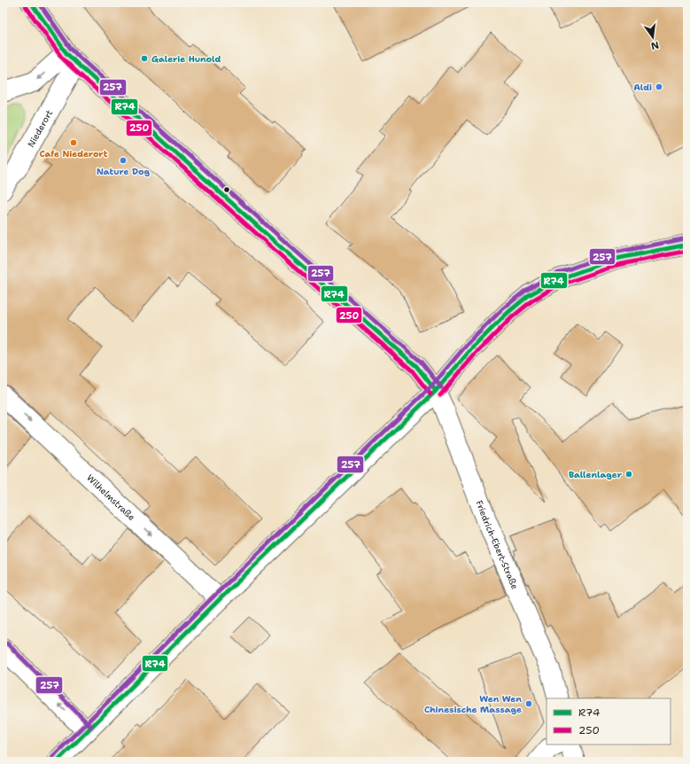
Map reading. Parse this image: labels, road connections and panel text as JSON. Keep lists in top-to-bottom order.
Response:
{
  "streets": {
    "street": ["Niederort", "Wilhelmstraße", "Friedrich-Ebert-Straße"]
  },
  "crossings": [
    ["Niederort", "Friedrich-Ebert-Straße"]
  ],
  "one_way": ["Wilhelmstraße"],
  "places": [
    "Galerie Hunold",
    "Aldi",
    "Cafe Niederort",
    "Nature Dog",
    "Ballenlager",
    "Wen Wen Chinesische Massage"
  ],
  "lines": ["transit line R74", "transit line 257", "transit line 250"],
  "legend": ["R74", "250"],
  "north": "bottom"
}
